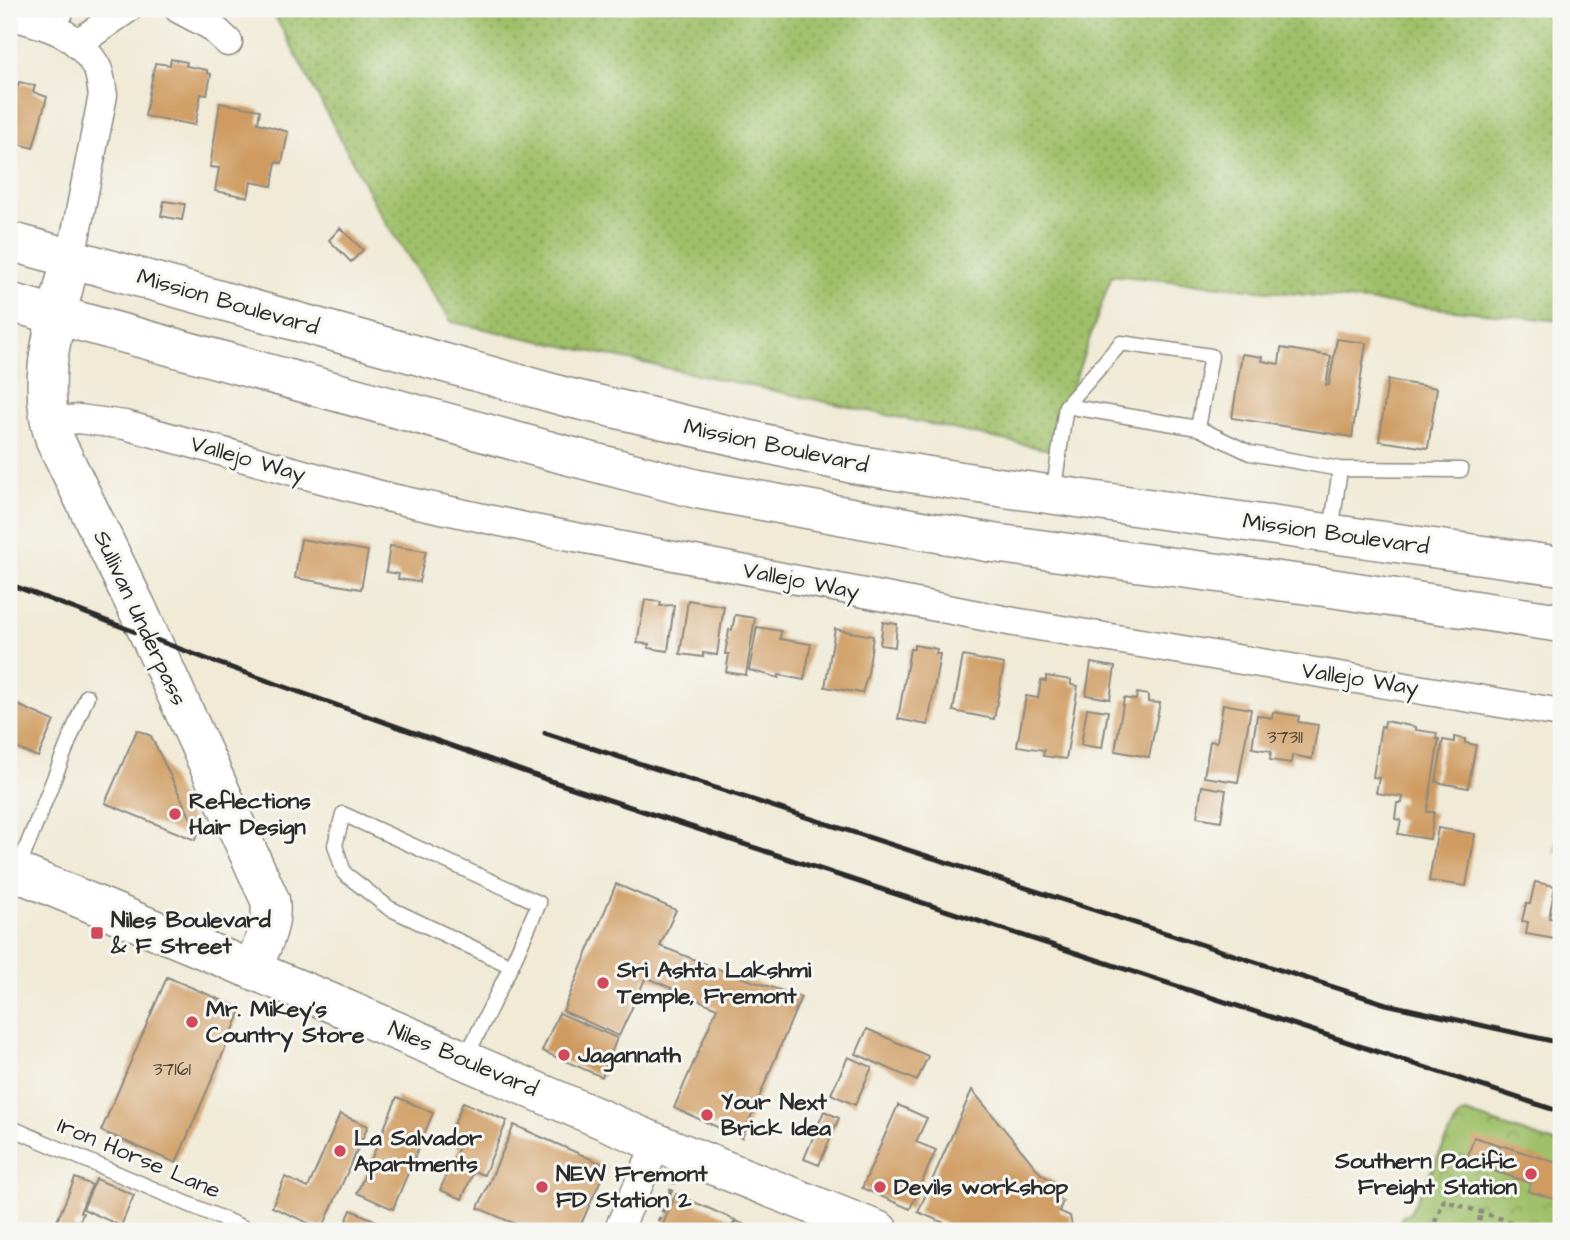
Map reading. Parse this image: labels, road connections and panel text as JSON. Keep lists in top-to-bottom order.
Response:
{
  "streets": {
    "main road": ["Mission Boulevard", "Sullivan Underpass", "Niles Boulevard"],
    "street": ["Vallejo Way"],
    "lane": ["Iron Horse Lane"]
  },
  "crossings": [
    ["Mission Boulevard", "Sullivan Underpass"],
    ["Vallejo Way", "Sullivan Underpass"],
    ["Sullivan Underpass", "Niles Boulevard"]
  ],
  "places": {
    "other": [
      "Reflections Hair Design",
      "Sri Ashta Lakshmi Temple, Fremont",
      "Mr. Mikey's Country Store",
      "Jagannath",
      "Your Next Brick Idea",
      "La Salvador Apartments",
      "Southern Pacific Freight Station",
      "NEW Fremont FD Station 2",
      "Devils workshop"
    ],
    "transit": ["Niles Boulevard & F Street"]
  },
  "house_numbers": ["37311", "37161"]
}
